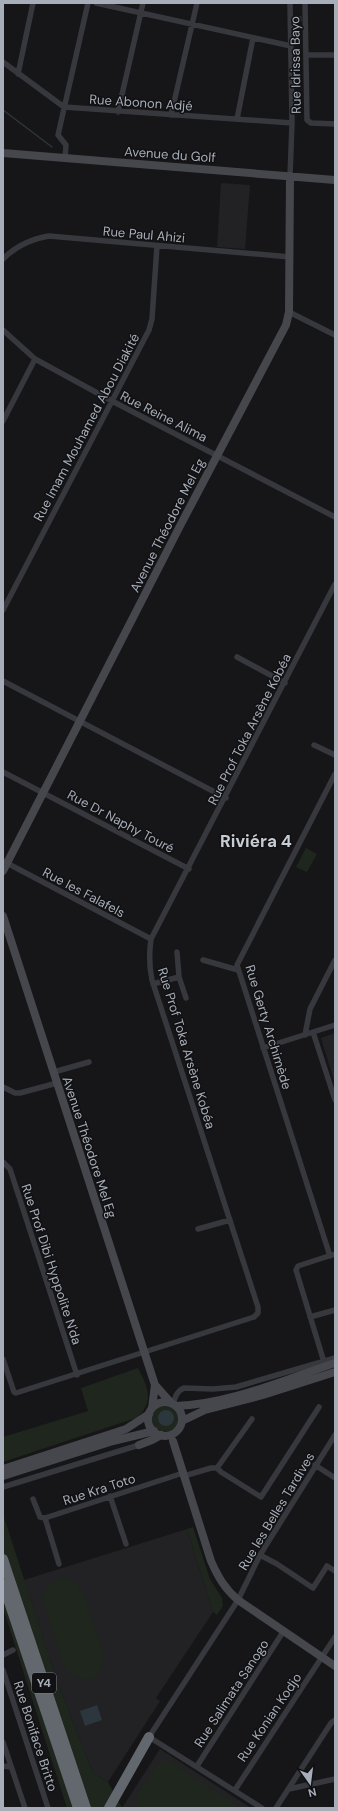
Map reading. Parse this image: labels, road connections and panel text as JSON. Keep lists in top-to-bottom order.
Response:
{
  "streets": {
    "highway": ["Y4"],
    "main road": ["Avenue du Golf", "Avenue Théodore Mel Eg"],
    "street": [
      "Rue Idrissa Bayo",
      "Rue Abonon Adjé",
      "Rue Paul Ahizi",
      "Rue Reine Alima",
      "Rue Imam Mouhamed Abou Diakité",
      "Rue Prof Toka Arsène Kobéa",
      "Rue Dr Naphy Touré",
      "Rue les Falafels",
      "Rue Gerty Archimède",
      "Rue Prof Dibi Hyppolite N'da",
      "Rue Kra Toto",
      "Rue les Belles Tardives",
      "Rue Salimata Sanogo",
      "Rue Konian Kodjo",
      "Rue Boniface Britto"
    ]
  },
  "crossings": [
    ["Avenue du Golf", "Avenue Théodore Mel Eg"],
    ["Rue Paul Ahizi", "Rue Imam Mouhamed Abou Diakité"],
    ["Rue Paul Ahizi", "Avenue Théodore Mel Eg"],
    ["Rue Reine Alima", "Rue Imam Mouhamed Abou Diakité"],
    ["Rue Reine Alima", "Avenue Théodore Mel Eg"],
    ["Avenue Théodore Mel Eg", "Rue Prof Toka Arsène Kobéa"],
    ["Avenue Théodore Mel Eg", "Rue Dr Naphy Touré"],
    ["Avenue Théodore Mel Eg", "Rue les Falafels"],
    ["Rue Prof Toka Arsène Kobéa", "Rue Dr Naphy Touré"],
    ["Rue Prof Toka Arsène Kobéa", "Rue les Falafels"]
  ],
  "districts": ["Riviéra 4"],
  "north": "bottom"
}
